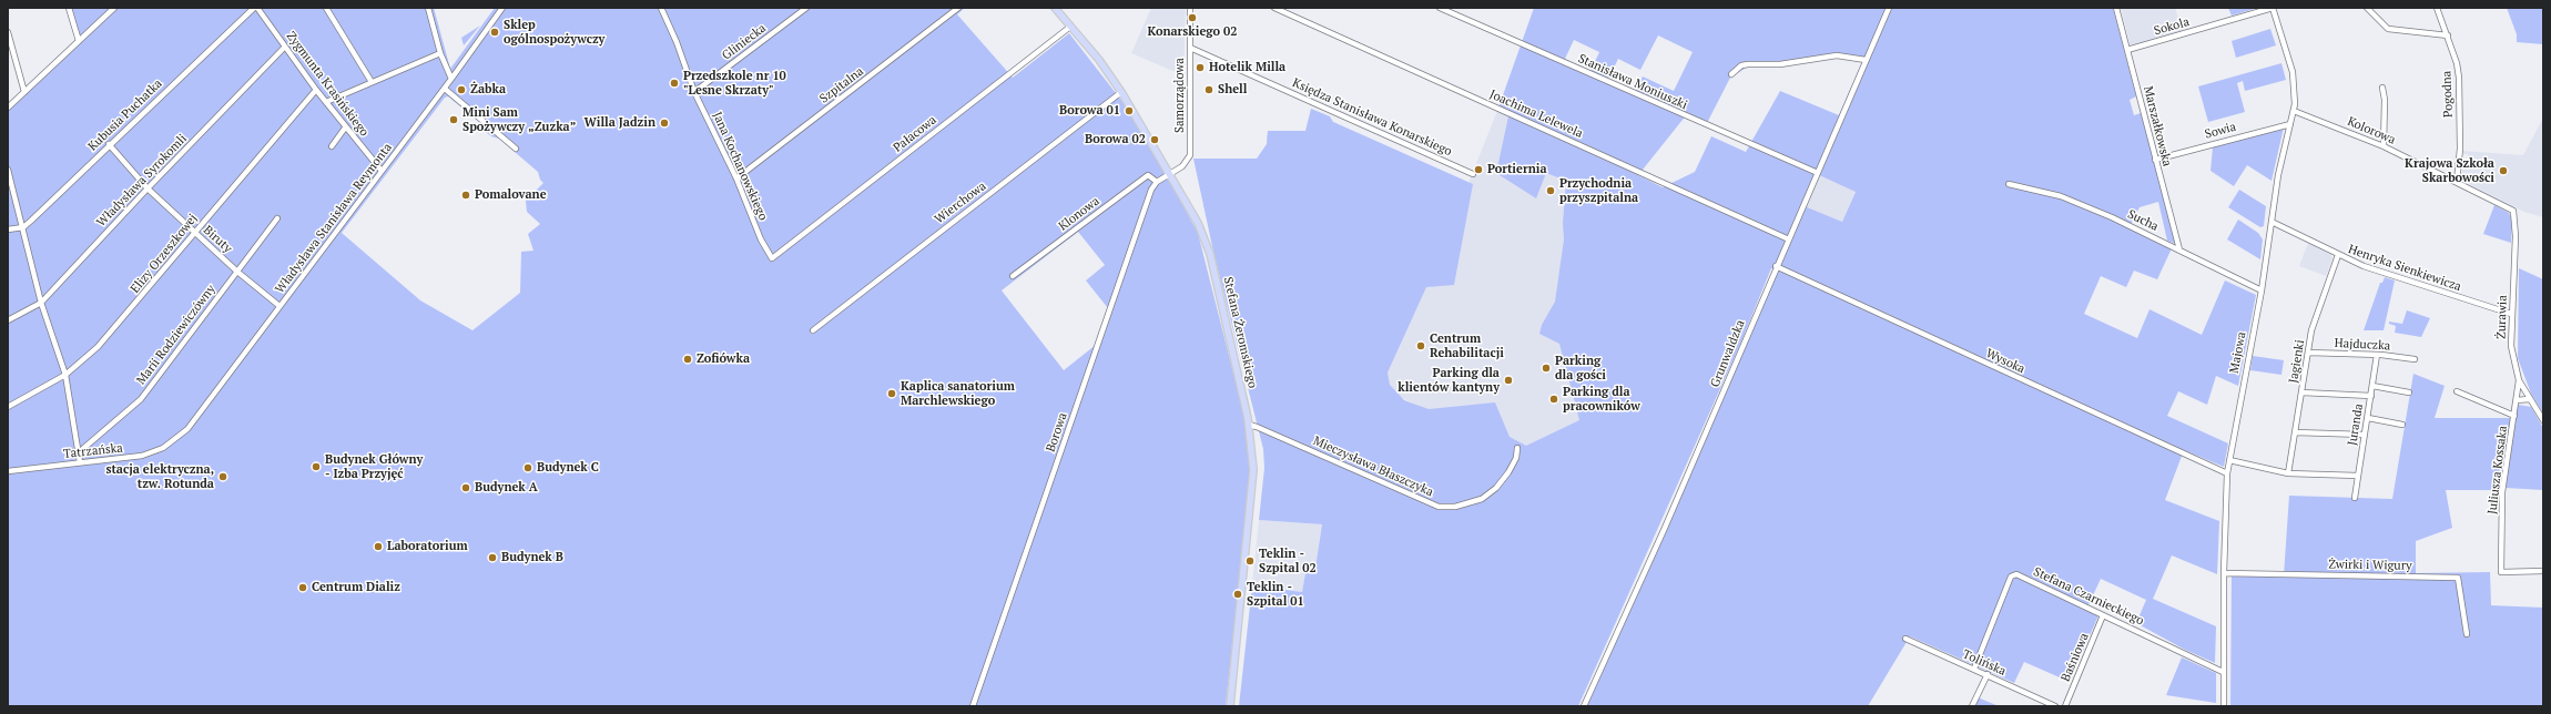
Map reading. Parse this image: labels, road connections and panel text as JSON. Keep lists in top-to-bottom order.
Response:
{
  "streets": {
    "main road": ["Stefana Żeromskiego"],
    "street": [
      "Sokola",
      "Gliniecka",
      "Stanisława Moniuszki",
      "Zygmunta Krasińskiego",
      "Szpitalna",
      "Pogodna",
      "Samorządowa",
      "Joachima Lelewela",
      "Kubusia Puchatka",
      "Księdza Stanisława Konarskiego",
      "Marszałkowska",
      "Sowia",
      "Kolorowa",
      "Pałacowa",
      "Jana Kochanowskiego",
      "Władysława Syrokomli",
      "Wierchowa",
      "Klonowa",
      "Władysława Stanisława Reymonta",
      "Sucha",
      "Biruty",
      "Elizy Orzeszkowej",
      "Henryka Sienkiewicza",
      "Żurawia",
      "Marii Rodziewiczówny",
      "Hajduczka",
      "Majowa",
      "Grunwaldzka",
      "Wysoka",
      "Jagienki",
      "Juranda",
      "Borowa",
      "Tatrzańska",
      "Mieczysława Błaszczyka",
      "Juliusza Kossaka",
      "Żwirki i Wigury",
      "Stefana Czarnieckiego",
      "Baśniowa",
      "Tolińska"
    ]
  },
  "crossings": [
    ["Sokola", "Marszałkowska"],
    ["Sokola", "Majowa"],
    ["Gliniecka", "Jana Kochanowskiego"],
    ["Stanisława Moniuszki", "Grunwaldzka"],
    ["Zygmunta Krasińskiego", "Władysława Syrokomli"],
    ["Zygmunta Krasińskiego", "Władysława Stanisława Reymonta"],
    ["Zygmunta Krasińskiego", "Elizy Orzeszkowej"],
    ["Szpitalna", "Jana Kochanowskiego"],
    ["Pogodna", "Kolorowa"],
    ["Samorządowa", "Księdza Stanisława Konarskiego"],
    ["Samorządowa", "Stefana Żeromskiego"],
    ["Joachima Lelewela", "Grunwaldzka"],
    ["Kubusia Puchatka", "Biruty"],
    ["Marszałkowska", "Sowia"],
    ["Marszałkowska", "Sucha"],
    ["Sowia", "Majowa"],
    ["Kolorowa", "Żurawia"],
    ["Kolorowa", "Majowa"],
    ["Pałacowa", "Jana Kochanowskiego"],
    ["Pałacowa", "Stefana Żeromskiego"],
    ["Władysława Syrokomli", "Biruty"],
    ["Wierchowa", "Stefana Żeromskiego"],
    ["Klonowa", "Borowa"],
    ["Władysława Stanisława Reymonta", "Biruty"],
    ["Władysława Stanisława Reymonta", "Tatrzańska"],
    ["Sucha", "Majowa"],
    ["Biruty", "Elizy Orzeszkowej"],
    ["Biruty", "Marii Rodziewiczówny"],
    ["Henryka Sienkiewicza", "Żurawia"],
    ["Henryka Sienkiewicza", "Majowa"],
    ["Henryka Sienkiewicza", "Jagienki"],
    ["Żurawia", "Juliusza Kossaka"],
    ["Stefana Żeromskiego", "Mieczysława Błaszczyka"],
    ["Hajduczka", "Jagienki"],
    ["Hajduczka", "Juranda"],
    ["Majowa", "Wysoka"],
    ["Majowa", "Żwirki i Wigury"],
    ["Majowa", "Stefana Czarnieckiego"],
    ["Grunwaldzka", "Wysoka"],
    ["Stefana Czarnieckiego", "Baśniowa"],
    ["Stefana Czarnieckiego", "Tolińska"]
  ],
  "places": [
    "Konarskiego 02",
    "Sklep ogólnospożywczy",
    "Hotelik Milla",
    "Przedszkole nr 10 \"Lesne Skrzaty\"",
    "Żabka",
    "Shell",
    "Borowa 01",
    "Mini Sam Spożywczy „Zuzka”",
    "Willa Jadzin",
    "Borowa 02",
    "Portiernia",
    "Krajowa Szkoła Skarbowości",
    "Przychodnia przyszpitalna",
    "Pomalovane",
    "Centrum Rehabilitacji",
    "Zofiówka",
    "Parking dla gości",
    "Parking dla klientów kantyny",
    "Kaplica sanatorium Marchlewskiego",
    "Parking dla pracowników",
    "Budynek Główny - Izba Przyjęć",
    "Budynek C",
    "stacja elektryczna, tzw. Rotunda",
    "Budynek A",
    "Laboratorium",
    "Budynek B",
    "Teklin - Szpital 02",
    "Centrum Dializ",
    "Teklin - Szpital 01"
  ]
}
